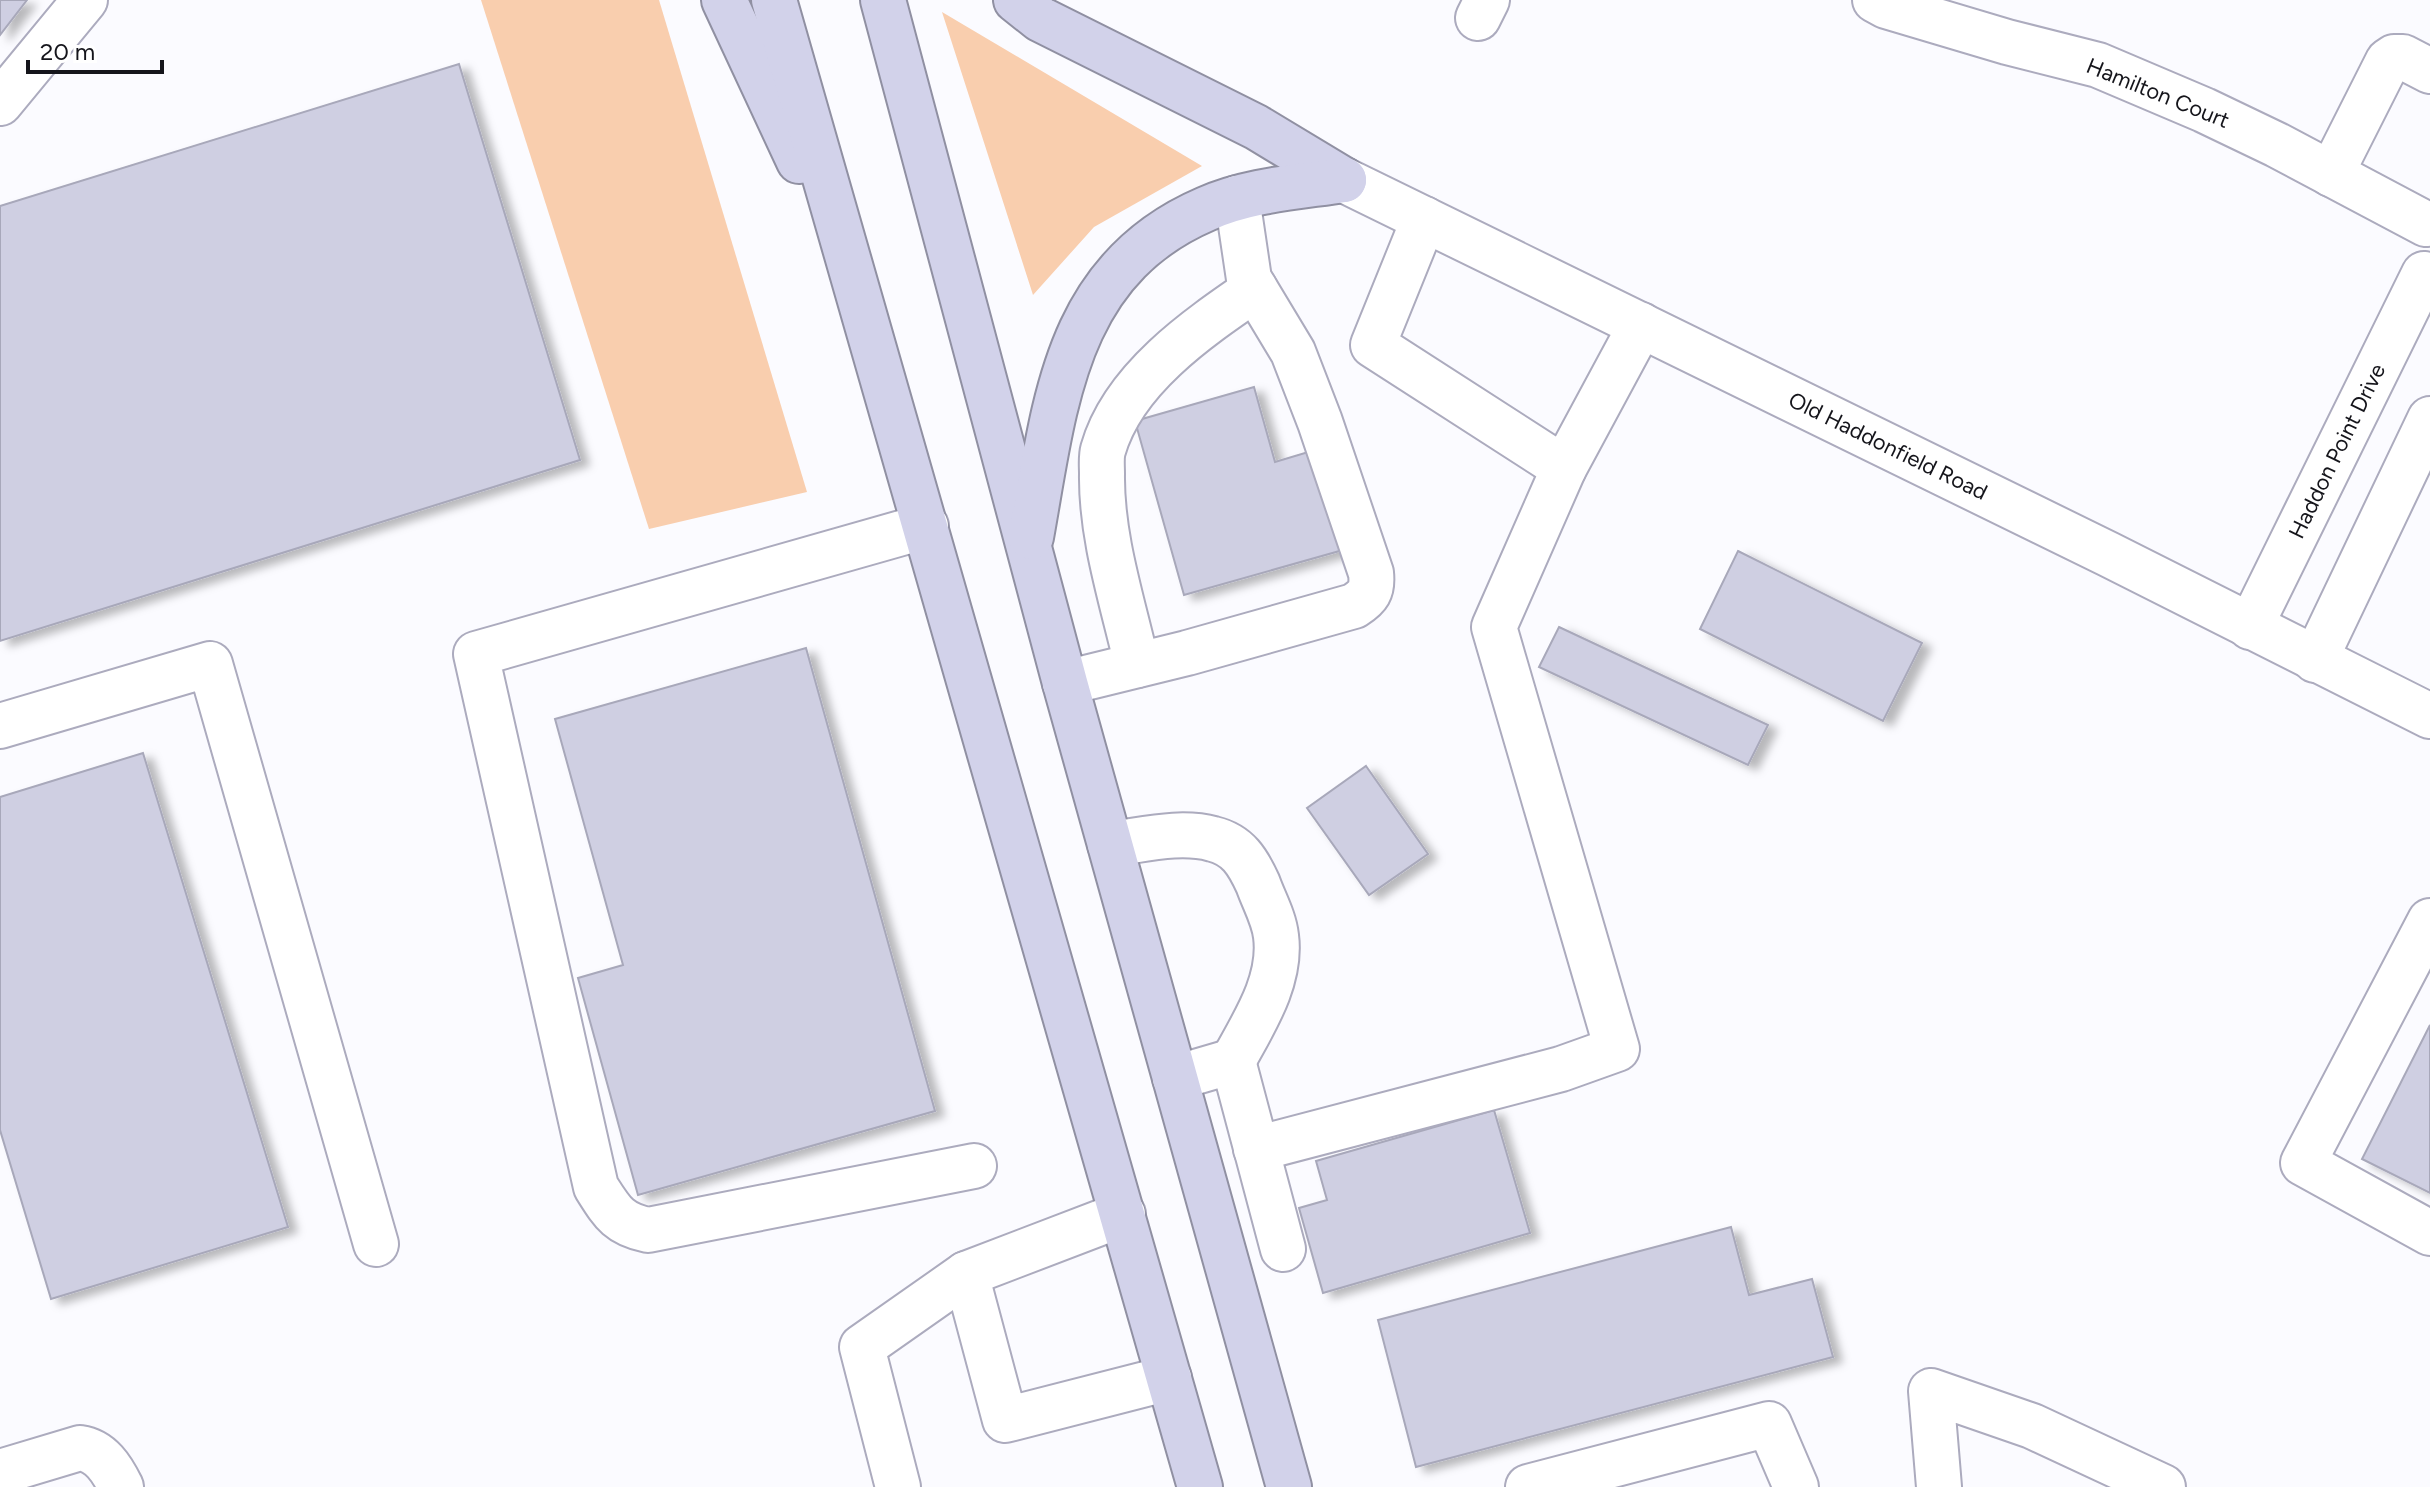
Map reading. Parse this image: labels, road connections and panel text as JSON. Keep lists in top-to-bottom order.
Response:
{
  "streets": {
    "street": ["Hamilton Court", "Old Haddonfield Road", "Haddon Point Drive"]
  },
  "crossings": [
    ["Old Haddonfield Road", "Haddon Point Drive"]
  ],
  "scale_bar": "20 m"
}
